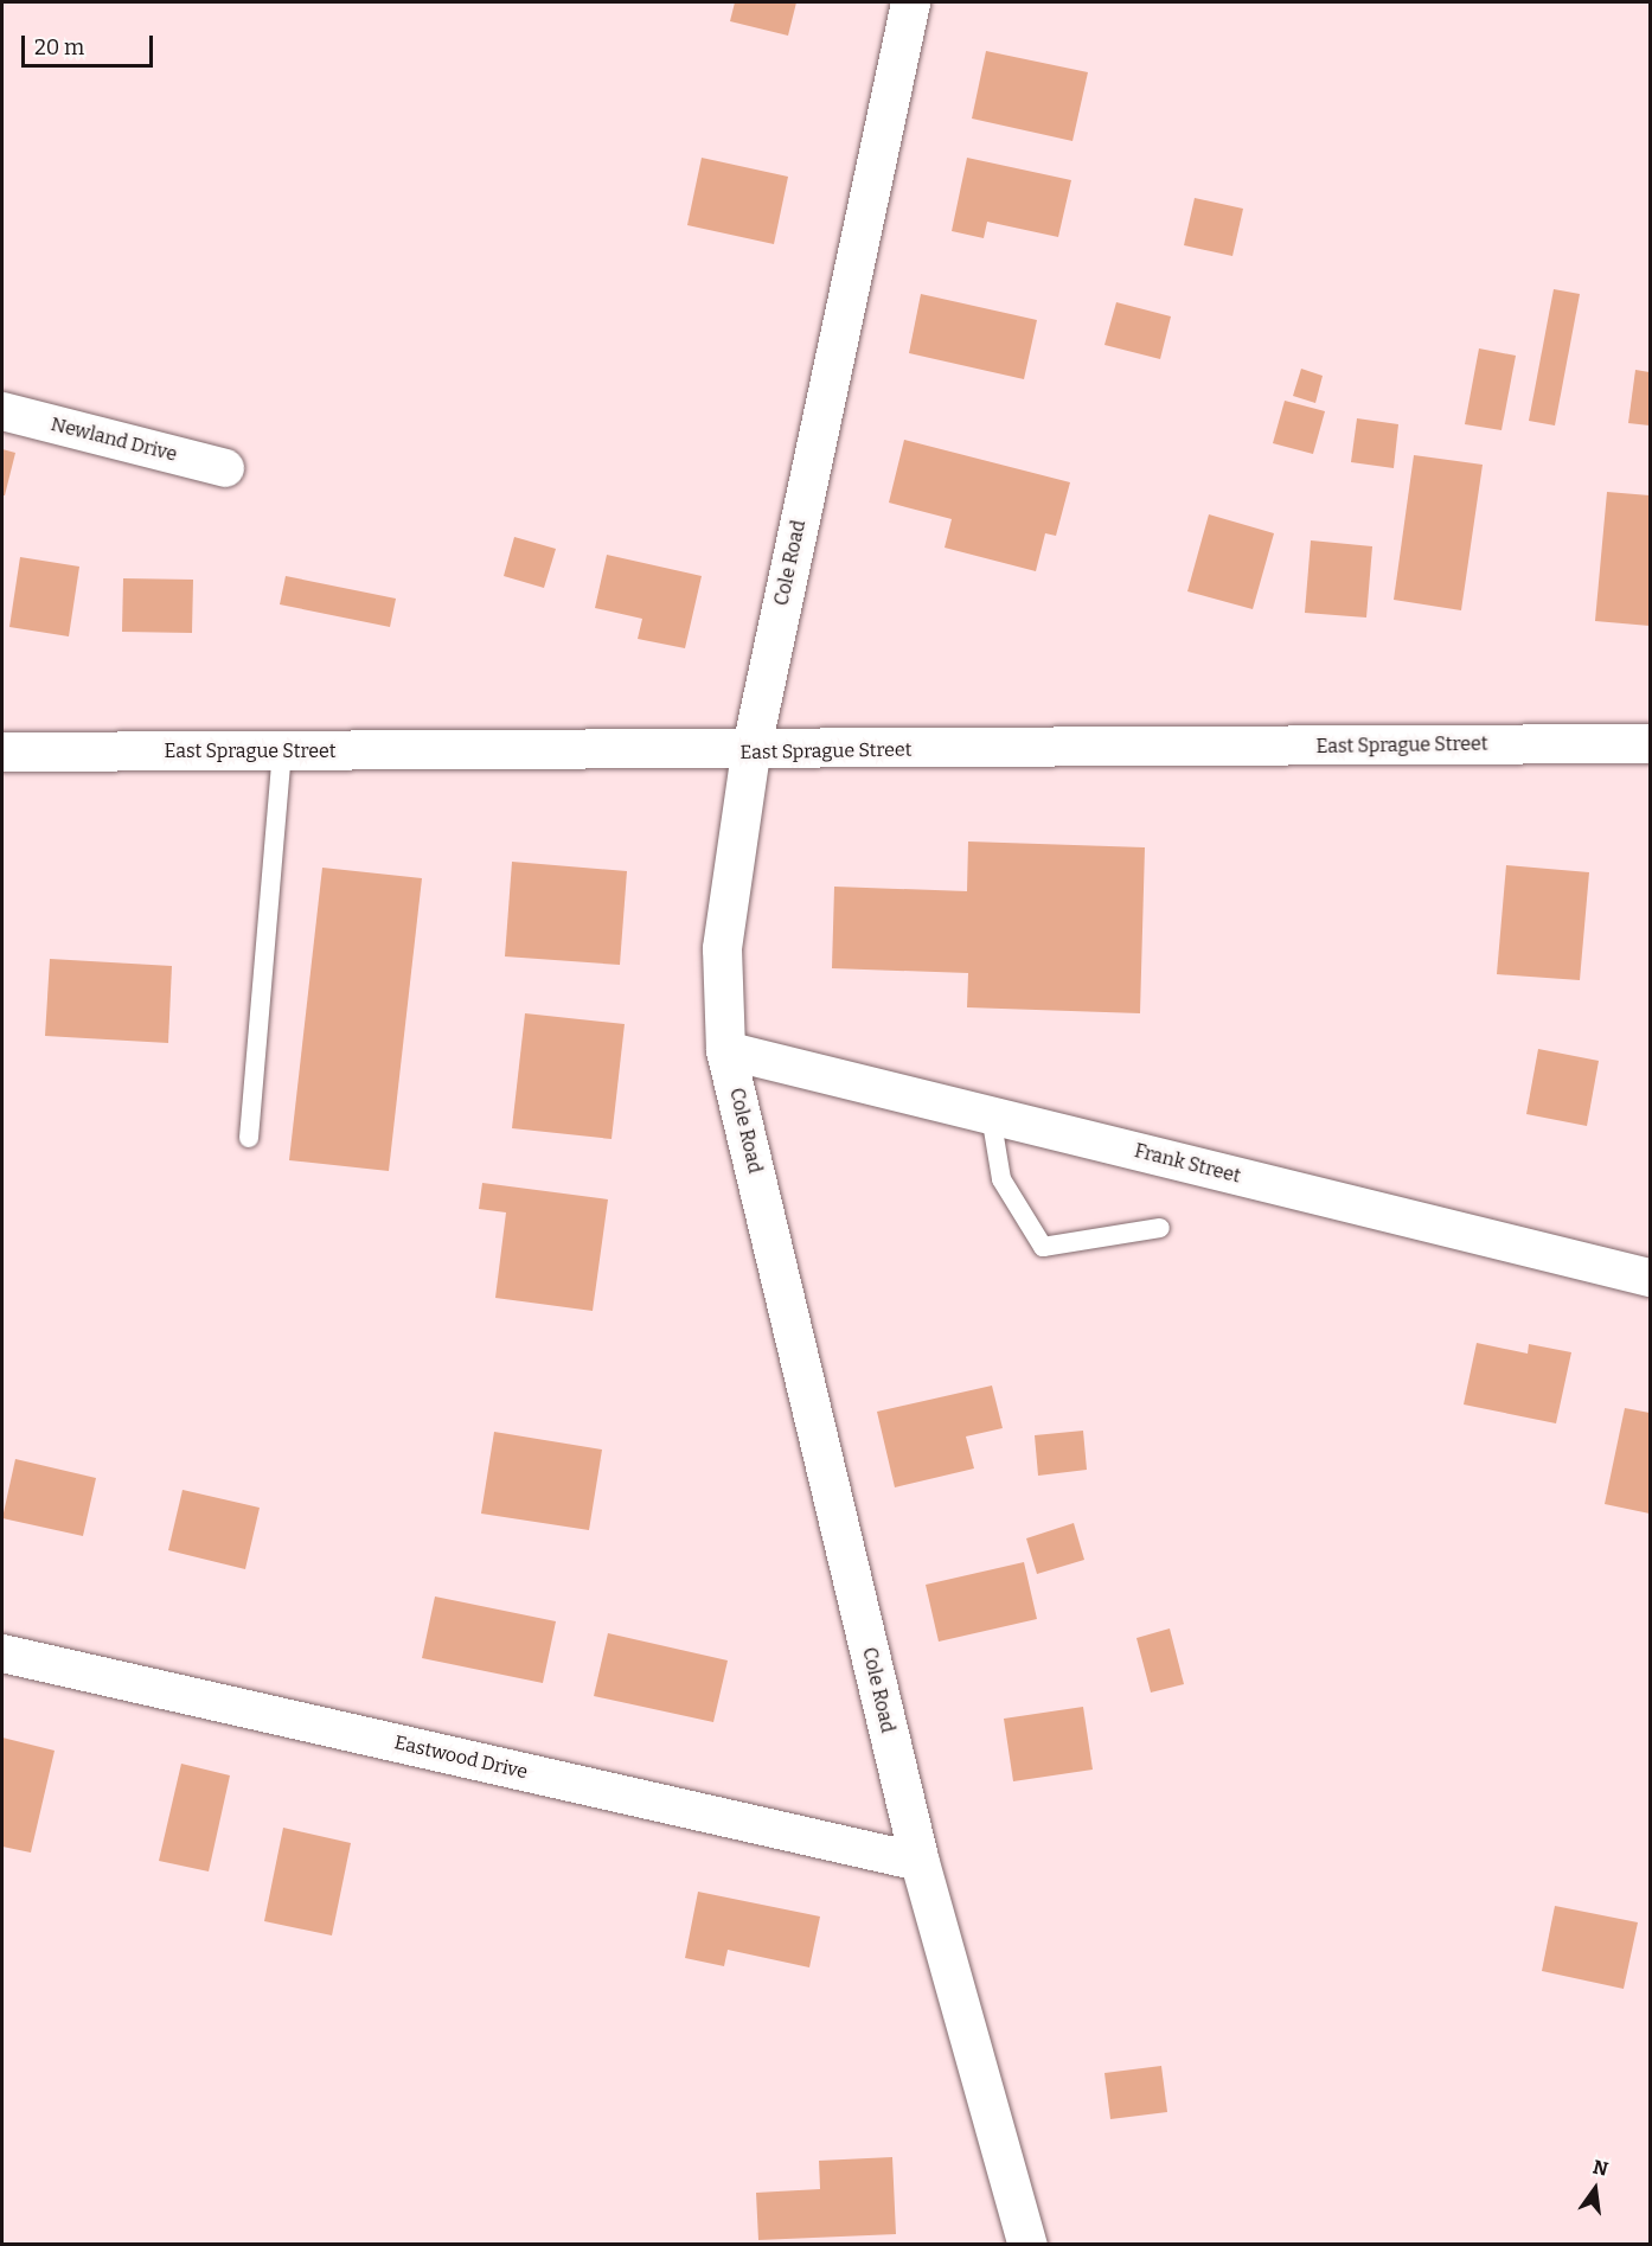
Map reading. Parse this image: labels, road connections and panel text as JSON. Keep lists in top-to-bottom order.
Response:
{
  "streets": {
    "street": [
      "Newland Drive",
      "Cole Road",
      "East Sprague Street",
      "Frank Street",
      "Eastwood Drive"
    ]
  },
  "crossings": [
    ["Cole Road", "East Sprague Street"],
    ["Cole Road", "Frank Street"],
    ["Cole Road", "Eastwood Drive"]
  ],
  "scale_bar": "20 m",
  "north": "top"
}
